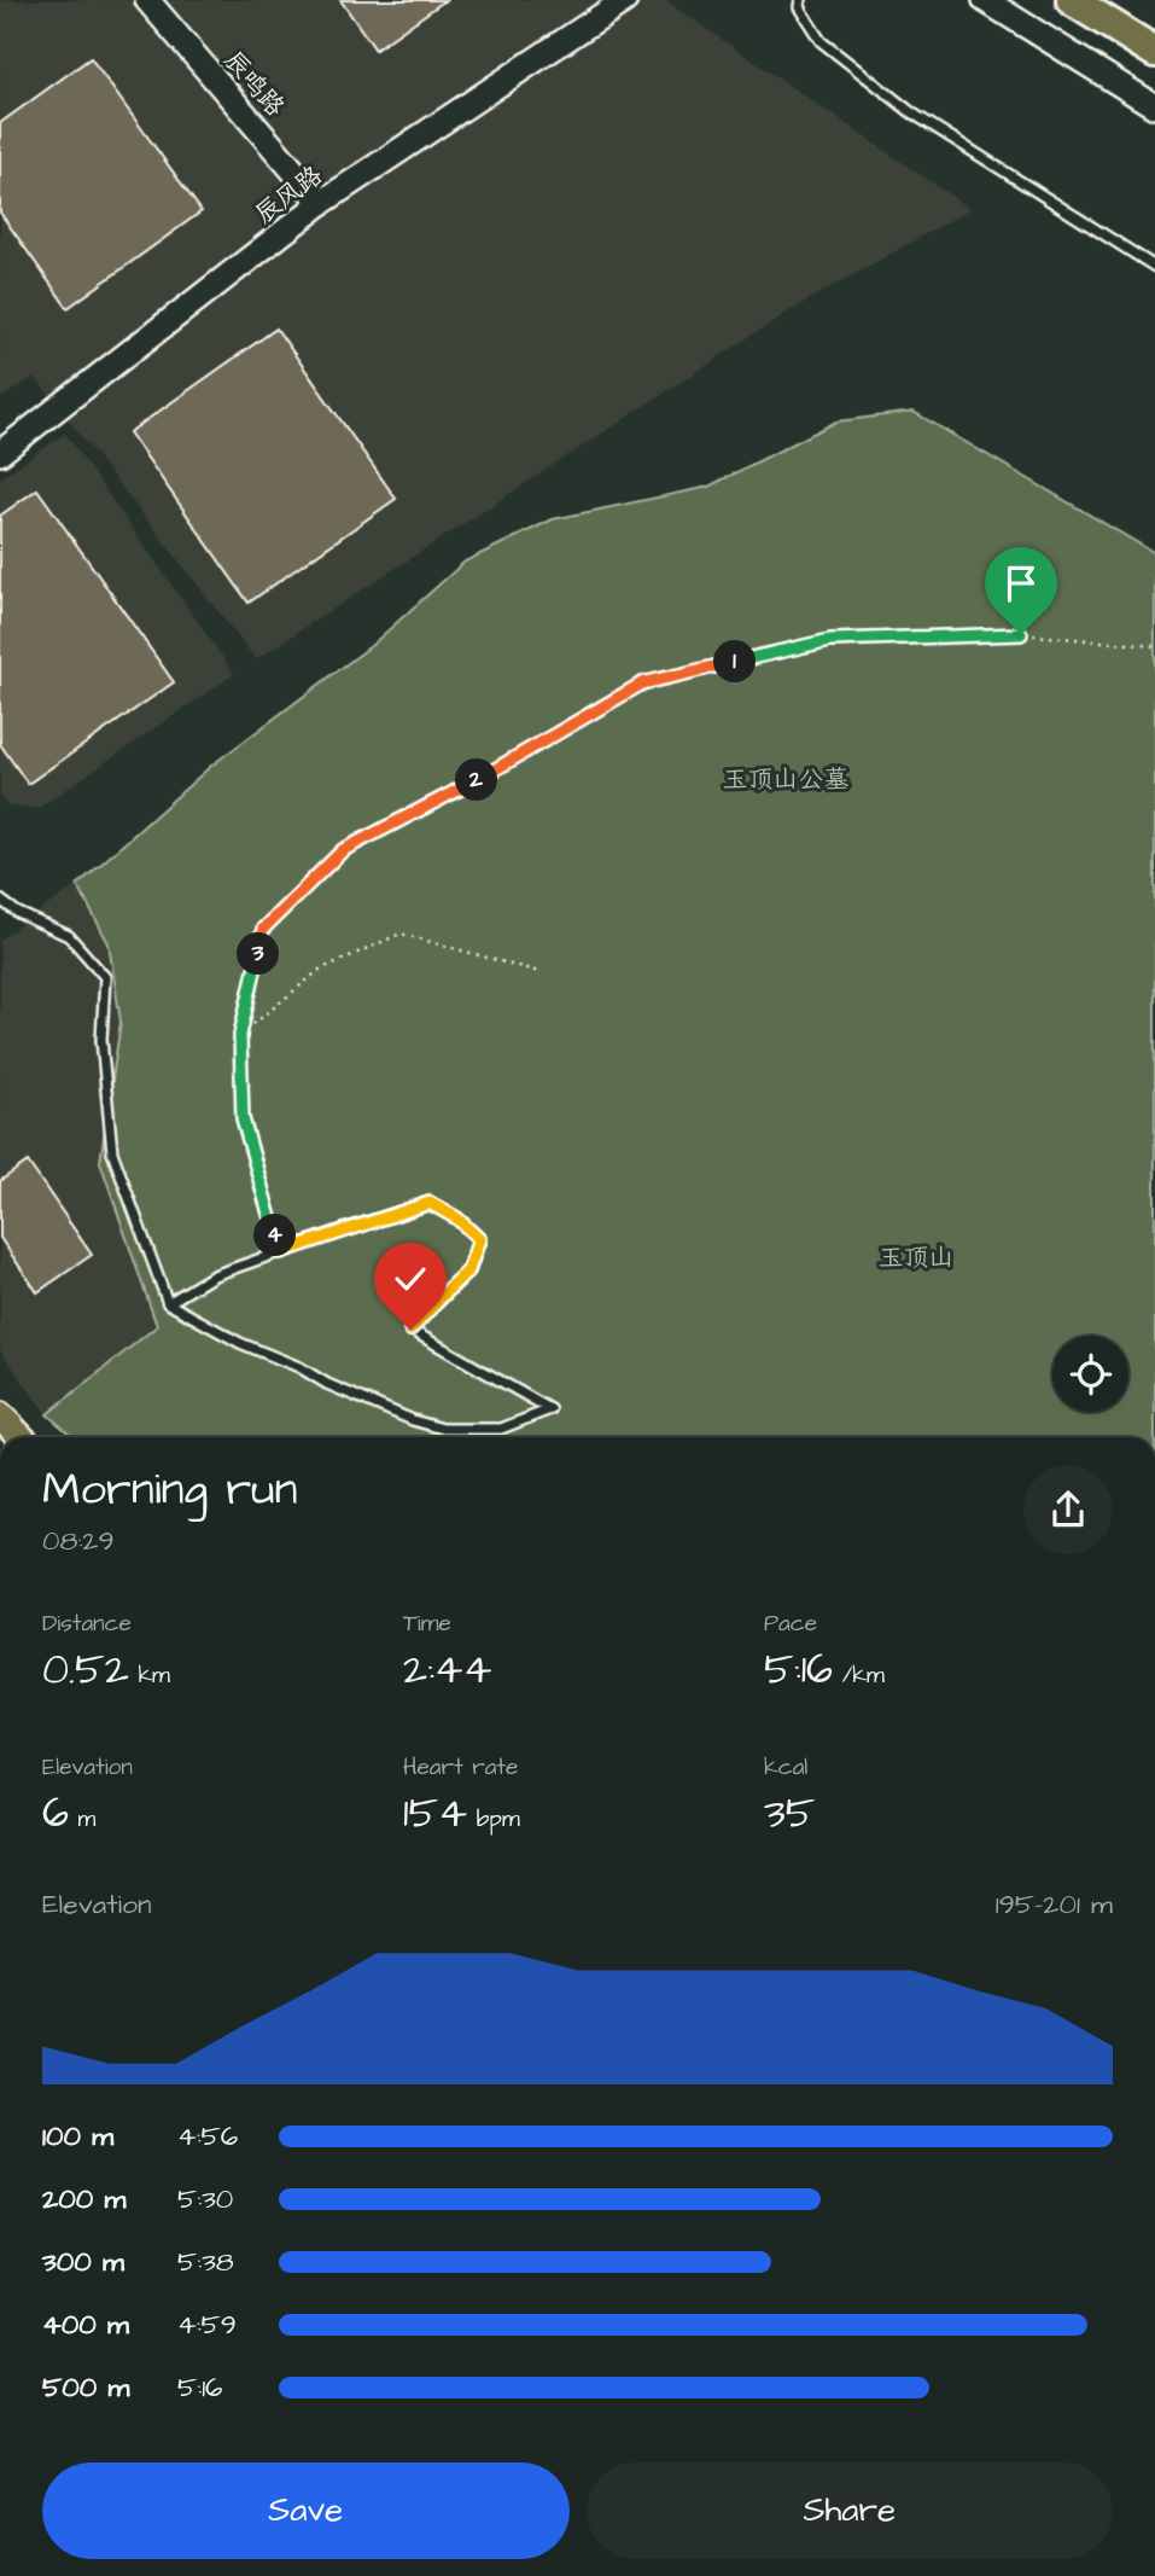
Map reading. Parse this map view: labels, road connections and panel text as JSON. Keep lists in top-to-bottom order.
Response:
{
  "streets": {
    "street": ["辰鸣路", "辰风路"]
  },
  "crossings": [
    ["辰鸣路", "辰风路"]
  ],
  "parks": ["玉顶山公墓", "玉顶山"],
  "page": {
    "pins": [
      "1",
      "2",
      "3",
      "4"
    ],
    "heading": ["Morning run", "08:29"],
    "stats": [
      ["Distance", "0.52 km"],
      ["Time", "2:44"],
      ["Pace", "5:16 /km"],
      ["Elevation", "6 m"],
      ["Heart rate", "154 bpm"],
      ["kcal", "35"]
    ],
    "chart": ["Elevation", "195–201 m"],
    "list": [
      {
        "name": "100 m",
        "note": "4:56"
      },
      {
        "name": "200 m",
        "note": "5:30"
      },
      {
        "name": "300 m",
        "note": "5:38"
      },
      {
        "name": "400 m",
        "note": "4:59"
      },
      {
        "name": "500 m",
        "note": "5:16"
      }
    ],
    "buttons": ["Save", "Share"]
  }
}
